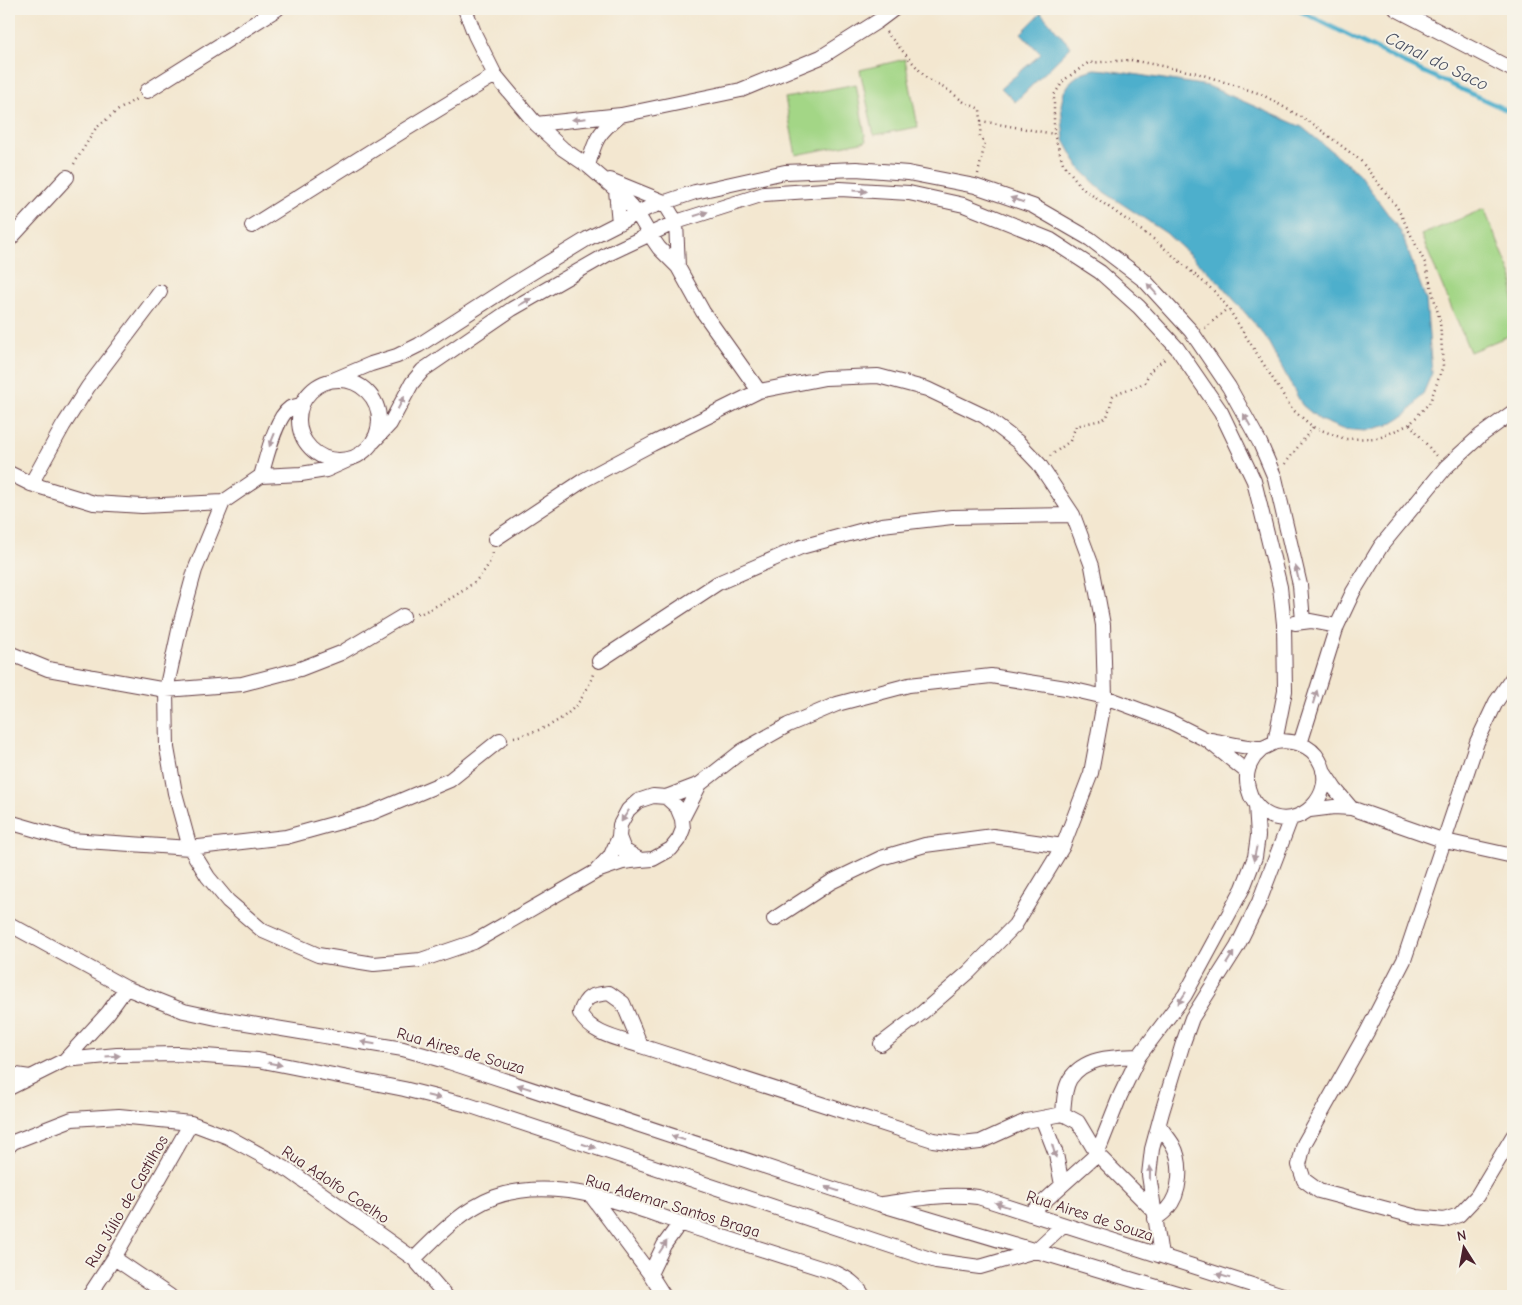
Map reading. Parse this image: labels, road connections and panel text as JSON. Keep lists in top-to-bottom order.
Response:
{
  "streets": {
    "street": [
      "Rua Aires de Souza",
      "Rua Adolfo Coelho",
      "Rua Júlio de Castilhos",
      "Rua Ademar Santos Braga"
    ]
  },
  "crossings": [
    ["Rua Adolfo Coelho", "Rua Júlio de Castilhos"],
    ["Rua Adolfo Coelho", "Rua Ademar Santos Braga"]
  ],
  "water": ["Canal do Saco"],
  "north": "top"
}
